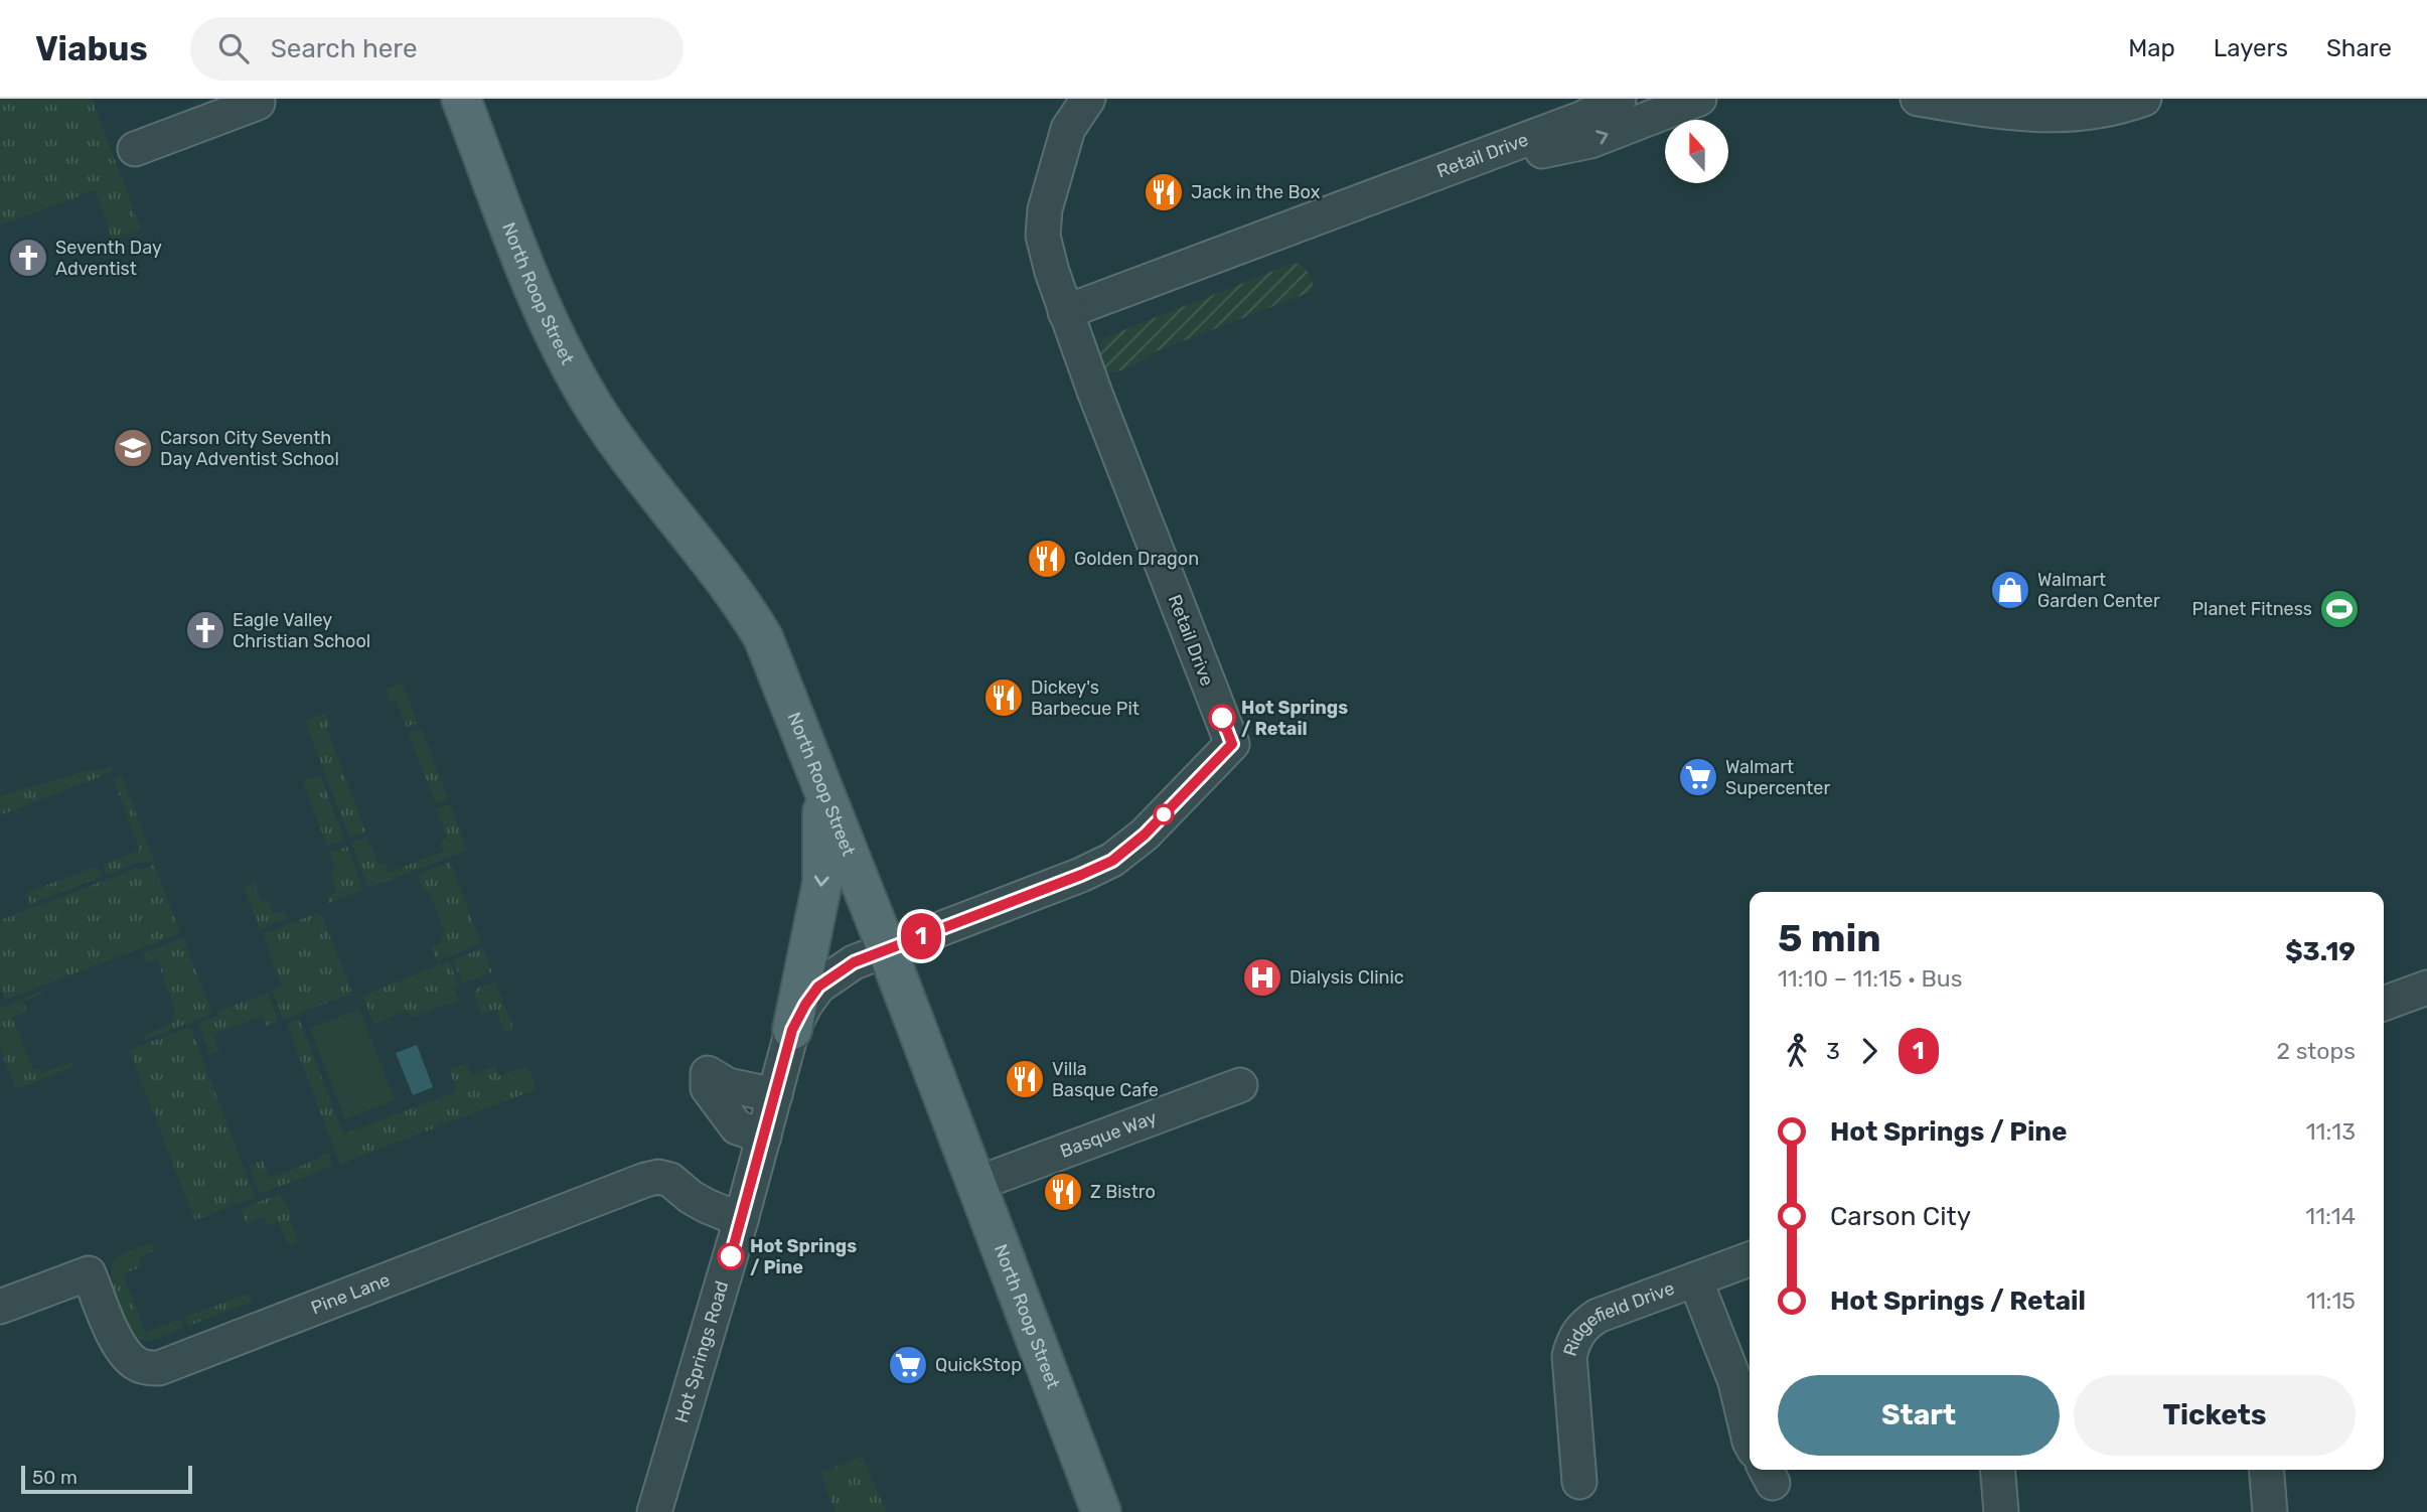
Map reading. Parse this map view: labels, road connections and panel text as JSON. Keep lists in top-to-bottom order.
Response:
{
  "streets": {
    "main road": ["North Roop Street"],
    "street": [
      "Retail Drive",
      "Basque Way",
      "Pine Lane",
      "Ridgefield Drive",
      "Hot Springs Road"
    ]
  },
  "crossings": [
    ["Retail Drive", "North Roop Street"],
    ["Retail Drive", "Hot Springs Road"],
    ["North Roop Street", "Basque Way"],
    ["North Roop Street", "Hot Springs Road"],
    ["Pine Lane", "Hot Springs Road"]
  ],
  "places": {
    "restaurant": [
      "Jack in the Box",
      "Golden Dragon",
      "Dickey's Barbecue Pit",
      "Villa Basque Cafe",
      "Z Bistro"
    ],
    "church": ["Seventh Day Adventist", "Eagle Valley Christian School"],
    "school or university": ["Carson City Seventh Day Adventist School"],
    "shop": ["Walmart Garden Center"],
    "sports": ["Planet Fitness"],
    "other": ["Hot Springs / Retail", "Hot Springs / Pine"],
    "supermarket": ["Walmart Supercenter", "QuickStop"],
    "hospital": ["Dialysis Clinic"]
  },
  "lines": ["bus line 1"],
  "scale_bar": "50 m",
  "north": "top",
  "page": {
    "header": "Viabus",
    "search": "Search here",
    "nav": ["Map", "Layers", "Share"],
    "on_map": "1",
    "heading": ["5 min", "11:10 – 11:15 · Bus", "$3.19"],
    "legs": ["3", "1", "2 stops"],
    "list": [
      {
        "name": "Hot Springs / Pine",
        "value": "11:13"
      },
      {
        "name": "Carson City",
        "value": "11:14"
      },
      {
        "name": "Hot Springs / Retail",
        "value": "11:15"
      }
    ],
    "buttons": ["Start", "Tickets"],
    "scale": "50 m"
  }
}
